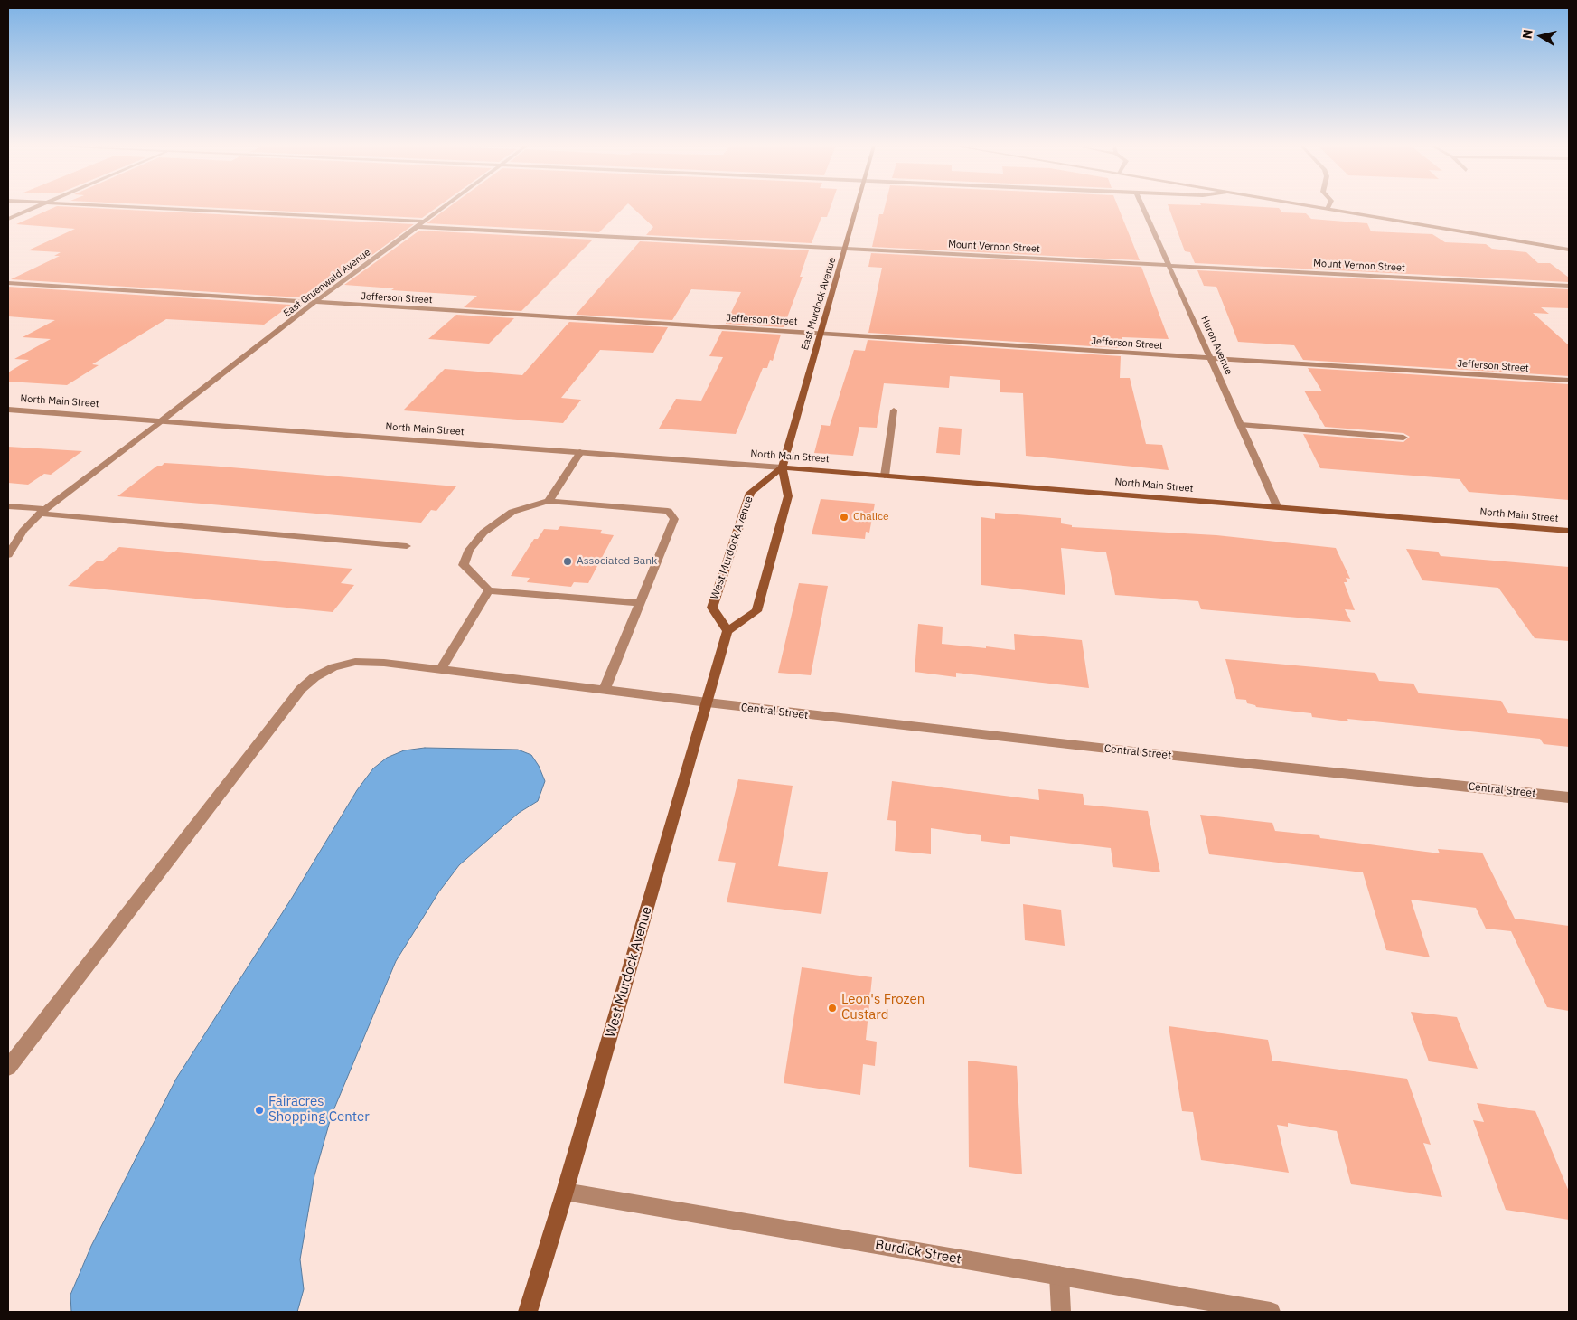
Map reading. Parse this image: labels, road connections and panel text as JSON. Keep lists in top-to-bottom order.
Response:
{
  "streets": {
    "main road": ["East Murdock Avenue", "North Main Street", "West Murdock Avenue"],
    "street": [
      "Mount Vernon Street",
      "East Gruenwald Avenue",
      "Jefferson Street",
      "Huron Avenue",
      "Central Street",
      "Burdick Street"
    ]
  },
  "crossings": [
    ["Mount Vernon Street", "East Gruenwald Avenue"],
    ["Mount Vernon Street", "East Murdock Avenue"],
    ["Mount Vernon Street", "Huron Avenue"],
    ["East Gruenwald Avenue", "Jefferson Street"],
    ["East Gruenwald Avenue", "North Main Street"],
    ["Jefferson Street", "East Murdock Avenue"],
    ["Jefferson Street", "Huron Avenue"],
    ["East Murdock Avenue", "North Main Street"],
    ["East Murdock Avenue", "West Murdock Avenue"],
    ["Huron Avenue", "North Main Street"],
    ["North Main Street", "West Murdock Avenue"],
    ["West Murdock Avenue", "Central Street"],
    ["West Murdock Avenue", "Burdick Street"]
  ],
  "places": [
    "Chalice",
    "Associated Bank",
    "Leon's Frozen Custard",
    "Fairacres Shopping Center"
  ],
  "north": "left"
}
